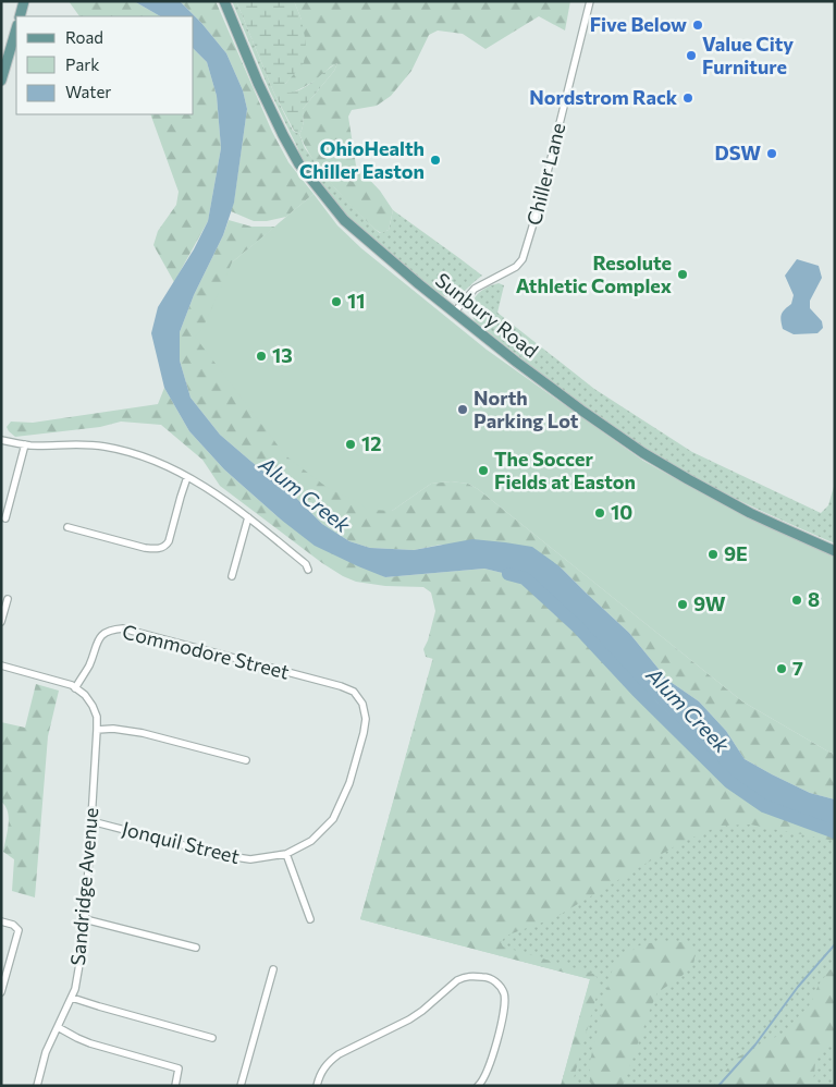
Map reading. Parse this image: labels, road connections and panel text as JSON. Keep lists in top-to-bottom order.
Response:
{
  "streets": {
    "main road": ["Sunbury Road"],
    "street": [
      "Chiller Lane",
      "Commodore Street",
      "Jonquil Street",
      "Sandridge Avenue"
    ]
  },
  "crossings": [
    ["Chiller Lane", "Sunbury Road"],
    ["Commodore Street", "Jonquil Street"],
    ["Commodore Street", "Sandridge Avenue"],
    ["Jonquil Street", "Sandridge Avenue"]
  ],
  "water": ["Alum Creek"],
  "places": [
    "Five Below",
    "Value City Furniture",
    "Nordstrom Rack",
    "DSW",
    "OhioHealth Chiller Easton",
    "Resolute Athletic Complex",
    "11",
    "13",
    "North Parking Lot",
    "12",
    "The Soccer Fields at Easton",
    "10",
    "9E",
    "8",
    "9W",
    "7"
  ],
  "legend": ["Road", "Park", "Water"]
}
